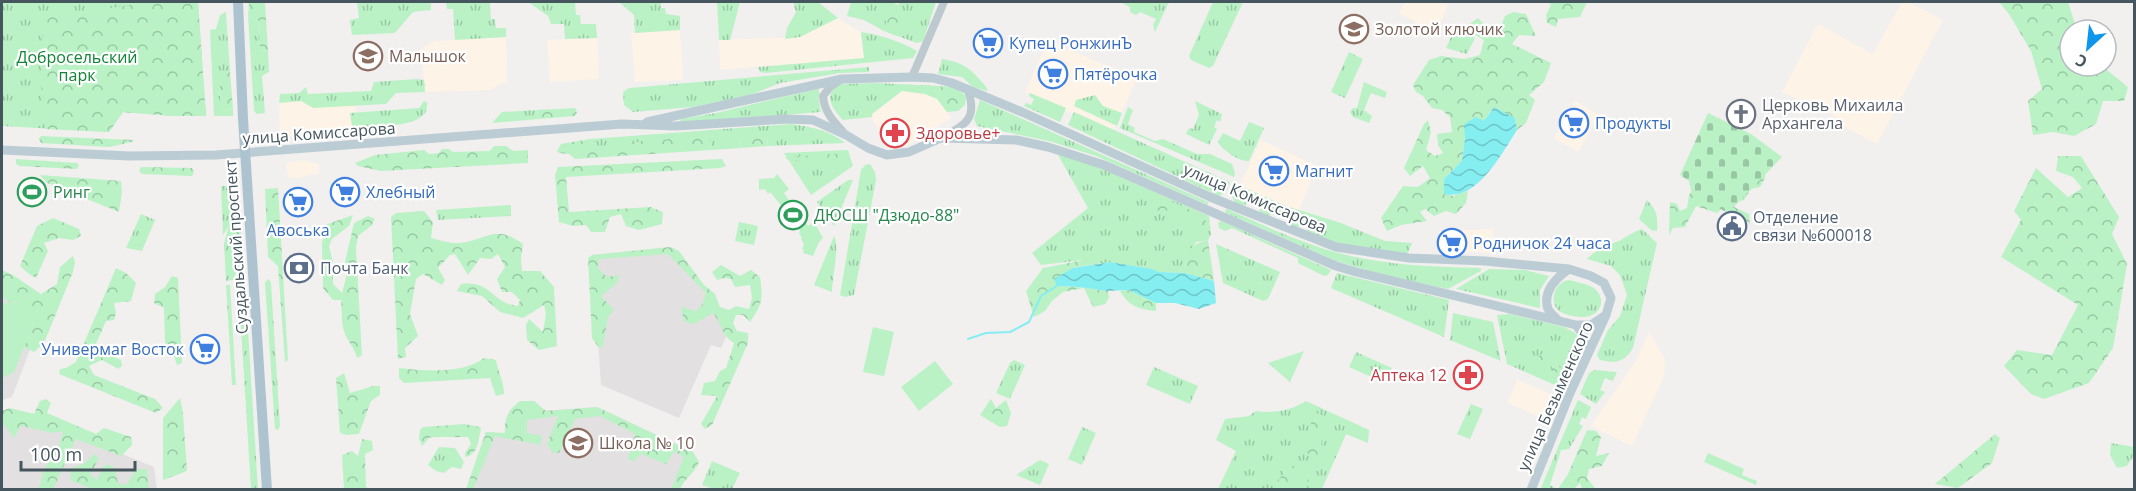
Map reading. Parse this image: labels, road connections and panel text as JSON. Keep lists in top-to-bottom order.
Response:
{
  "streets": {
    "main road": ["улица Комиссарова", "Суздальский проспект", "улица Безыменского"]
  },
  "crossings": [
    ["улица Комиссарова", "Суздальский проспект"],
    ["улица Комиссарова", "улица Безыменского"]
  ],
  "parks": ["Добросельский парк"],
  "places": {
    "school or university": ["Золотой ключик", "Малышок", "Школа № 10"],
    "supermarket": [
      "Купец РонжинЪ",
      "Пятёрочка",
      "Продукты",
      "Магнит",
      "Хлебный",
      "Авоська",
      "Родничок 24 часа",
      "Универмаг Восток"
    ],
    "church": ["Церковь Михаила Архангела"],
    "pharmacy": ["Здоровье+", "Аптека 12"],
    "sports": ["Ринг", "ДЮСШ \"Дзюдо-88\""],
    "public building": ["Отделение связи №600018"],
    "bank": ["Почта Банк"]
  },
  "scale_bar": "100 m",
  "north": "bottom left"
}
